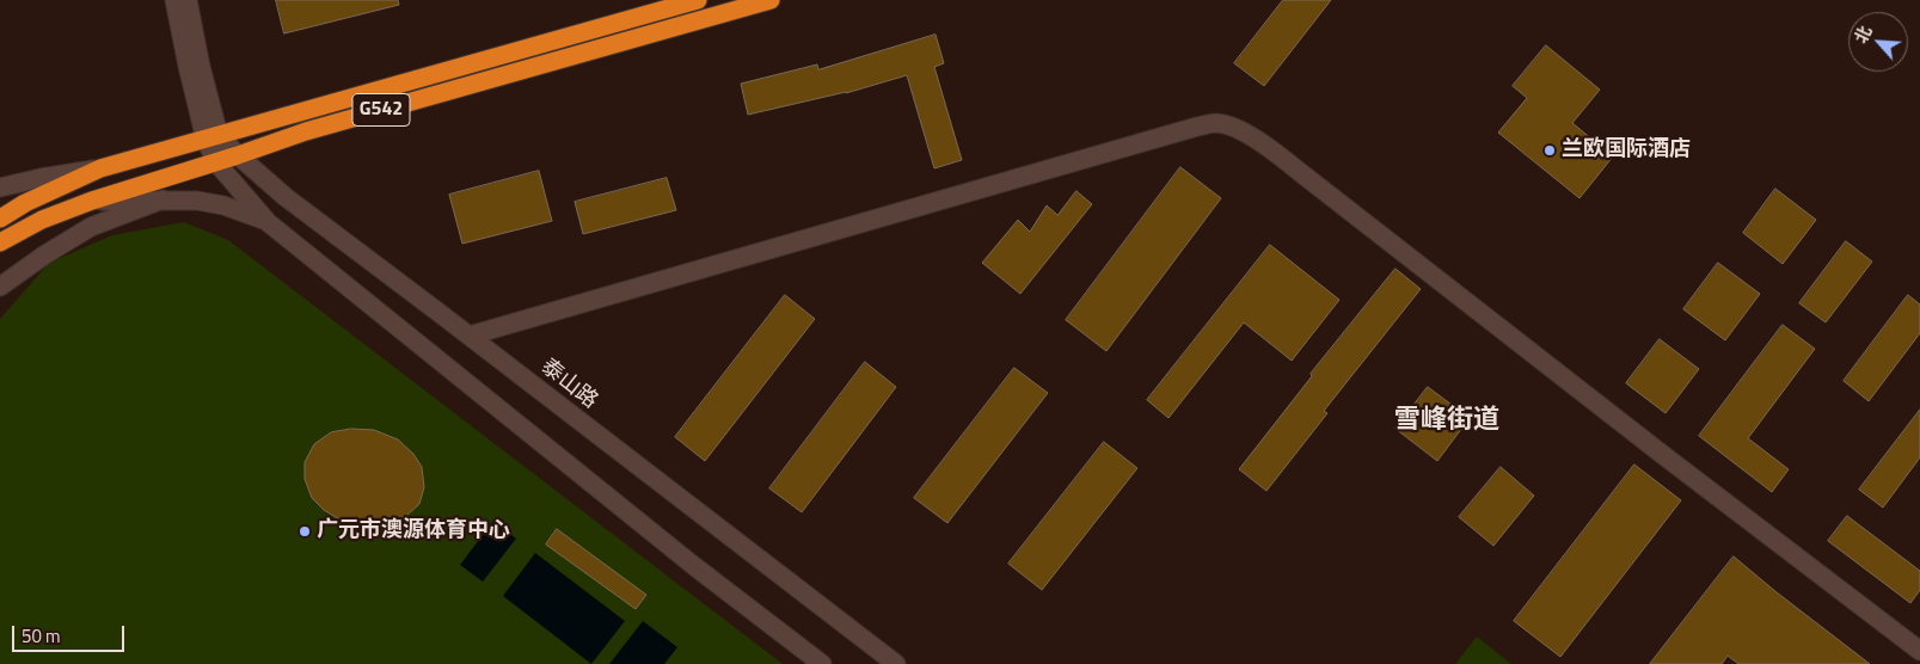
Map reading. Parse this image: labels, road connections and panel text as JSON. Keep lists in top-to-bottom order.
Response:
{
  "streets": {
    "highway": ["G542"],
    "street": ["泰山路"]
  },
  "crossings": [
    ["G542", "泰山路"]
  ],
  "districts": ["雪峰街道"],
  "places": ["兰欧国际酒店", "广元市澳源体育中心"],
  "scale_bar": "50 m",
  "north": "top left"
}
